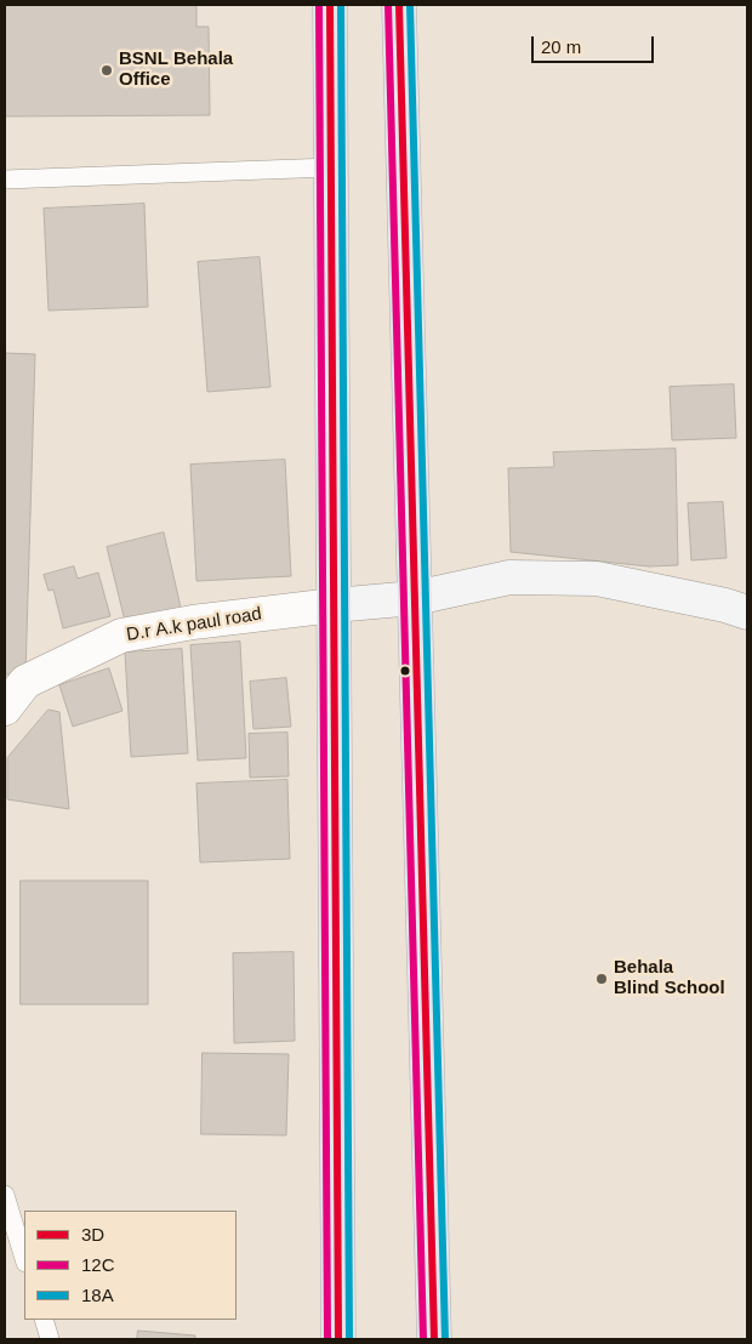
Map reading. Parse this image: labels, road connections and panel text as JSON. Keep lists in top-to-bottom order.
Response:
{
  "streets": {
    "street": ["D.r A.k paul road"]
  },
  "places": ["BSNL Behala Office", "Behala Blind School"],
  "lines": ["transit line 3D", "transit line 12C", "transit line 18A"],
  "legend": ["3D", "12C", "18A"],
  "scale_bar": "20 m"
}
